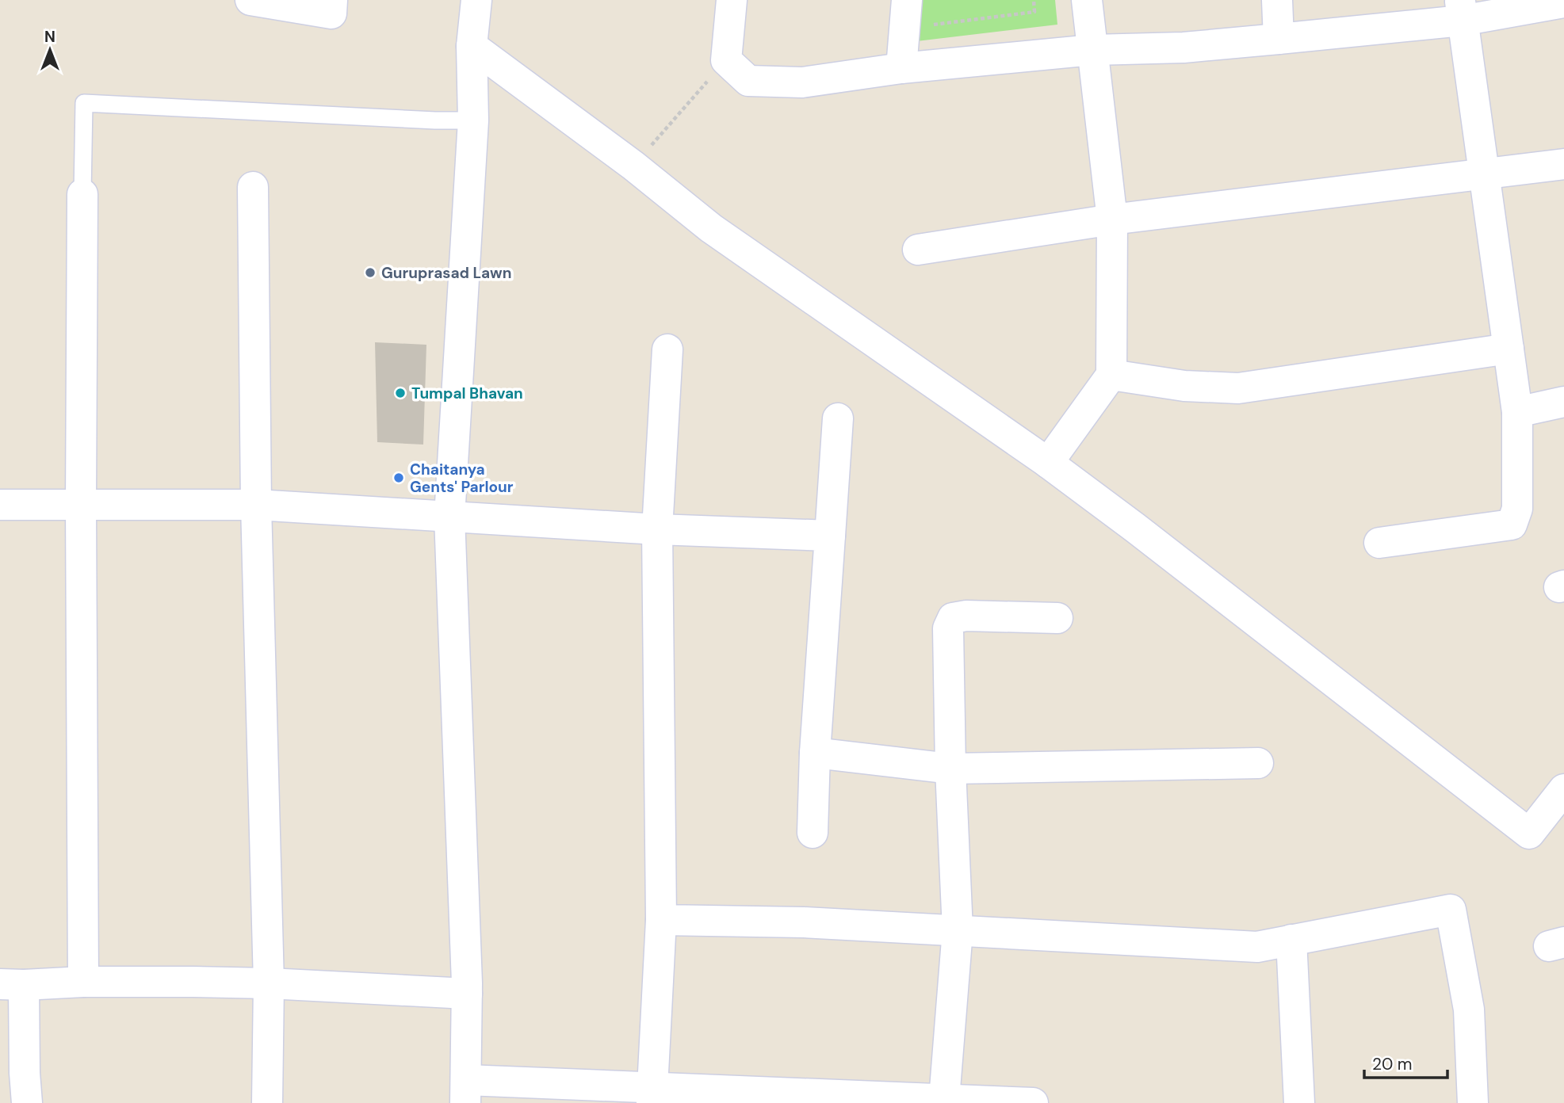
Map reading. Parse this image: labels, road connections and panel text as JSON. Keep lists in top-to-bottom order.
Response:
{
  "places": ["Guruprasad Lawn", "Tumpal Bhavan", "Chaitanya Gents' Parlour"],
  "scale_bar": "20 m",
  "north": "top"
}
